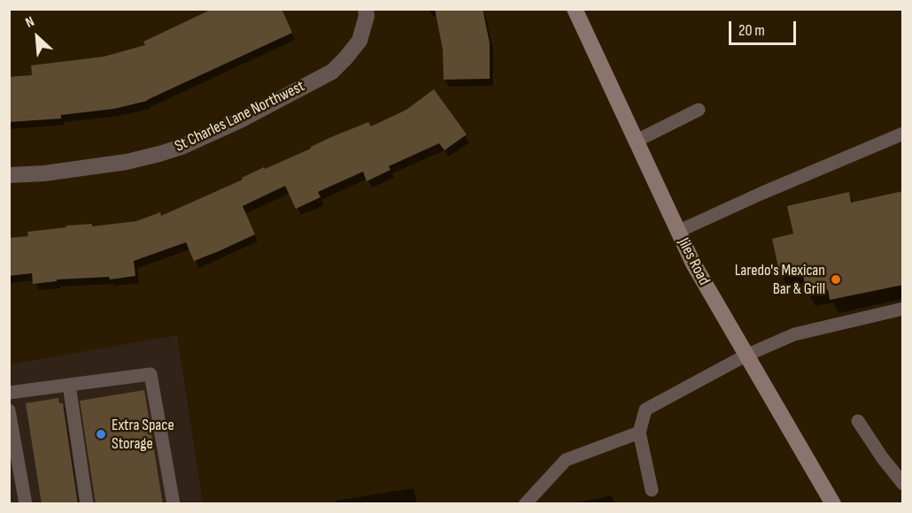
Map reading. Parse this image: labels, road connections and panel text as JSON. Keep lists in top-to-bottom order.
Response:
{
  "streets": {
    "street": ["St Charles Lane Northwest", "Jiles Road"]
  },
  "places": ["Laredo's Mexican Bar & Grill", "Extra Space Storage"],
  "scale_bar": "20 m",
  "north": "top left"
}
